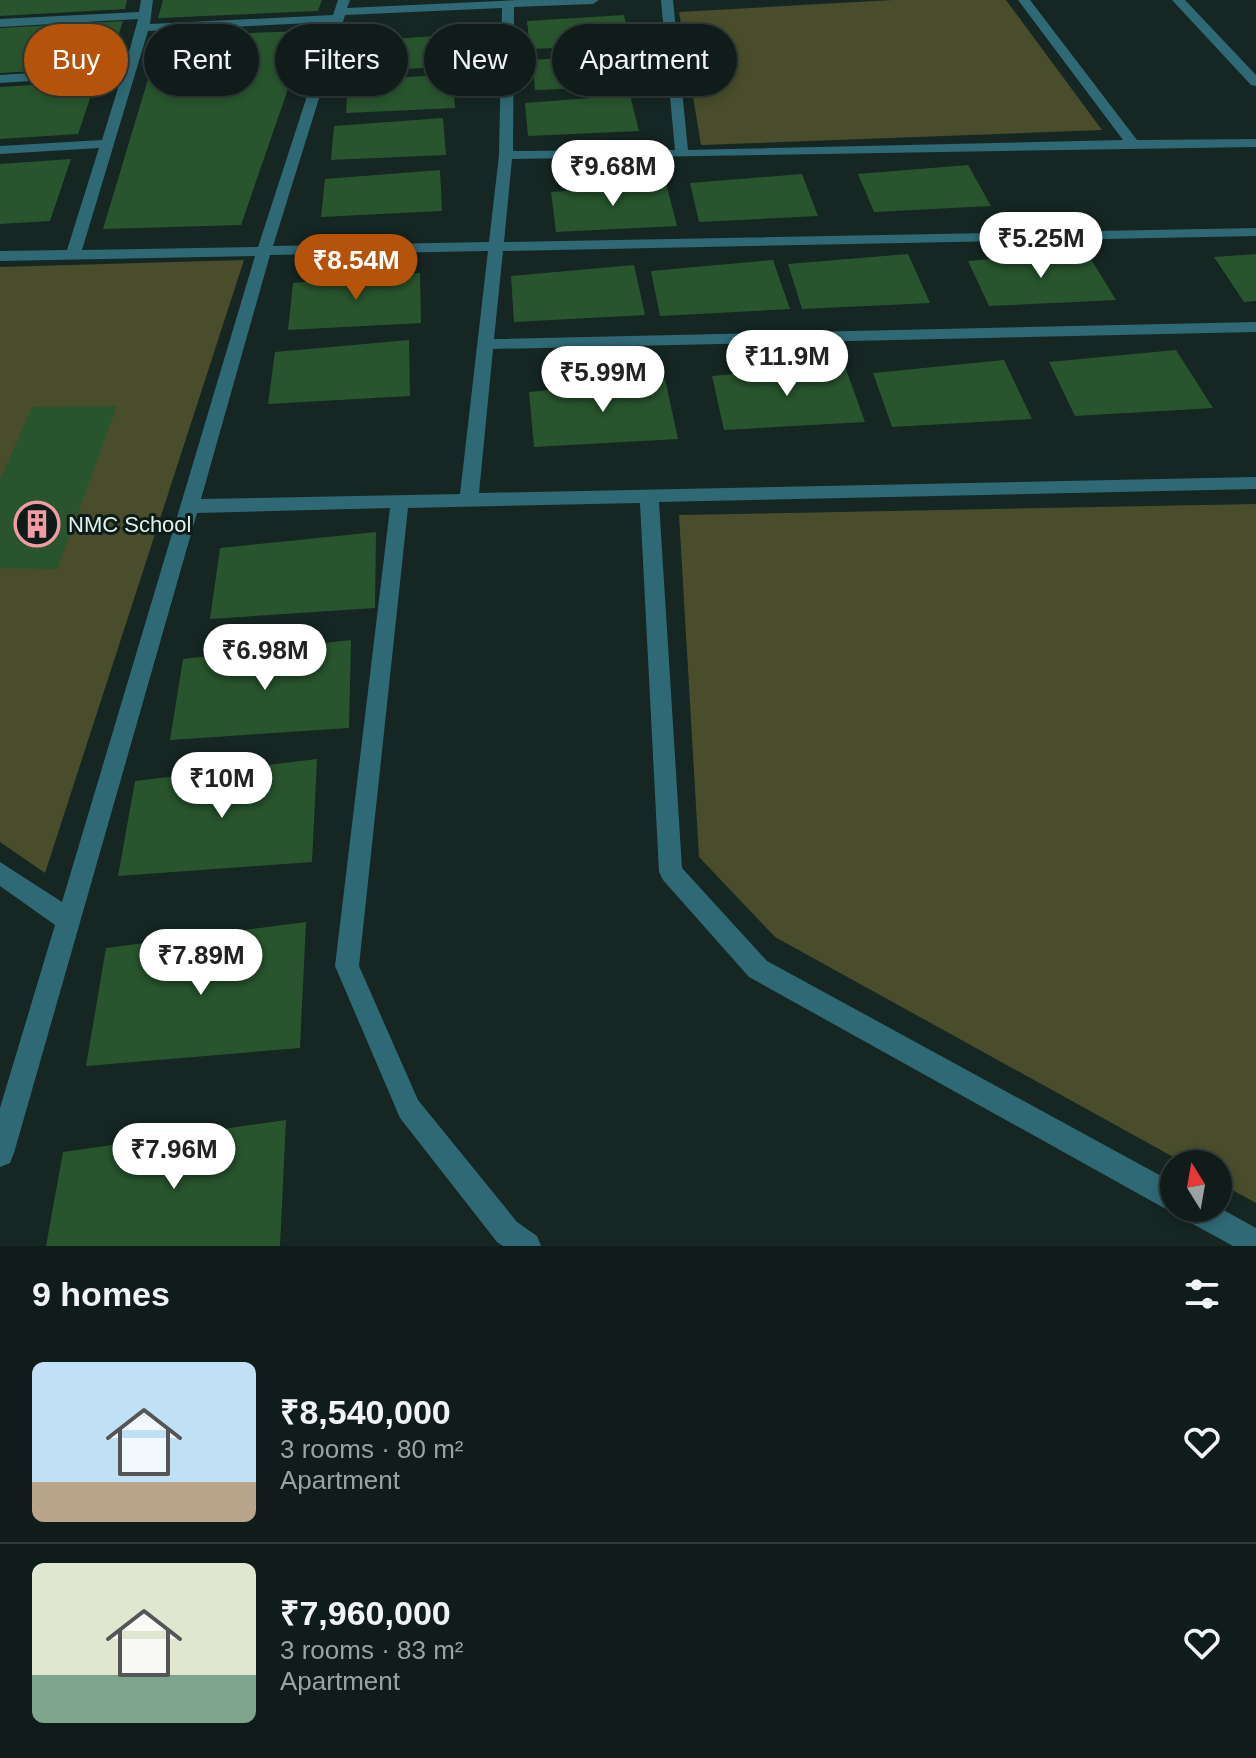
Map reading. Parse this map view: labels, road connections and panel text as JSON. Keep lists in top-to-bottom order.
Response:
{
  "places": {
    "building": ["NMC School"]
  },
  "north": "top",
  "page": {
    "chip": [
      "Buy",
      "Rent",
      "Filters",
      "New",
      "Apartment"
    ],
    "price": [
      "₹9.68M",
      "₹5.25M",
      "₹8.54M",
      "₹11.9M",
      "₹5.99M",
      "₹6.98M",
      "₹10M",
      "₹7.89M",
      "₹7.96M"
    ],
    "heading": "9 homes",
    "list": [
      {
        "name": "₹8,540,000",
        "note": "3 rooms · 80 m² · Apartment"
      },
      {
        "name": "₹7,960,000",
        "note": "3 rooms · 83 m² · Apartment"
      }
    ]
  }
}
